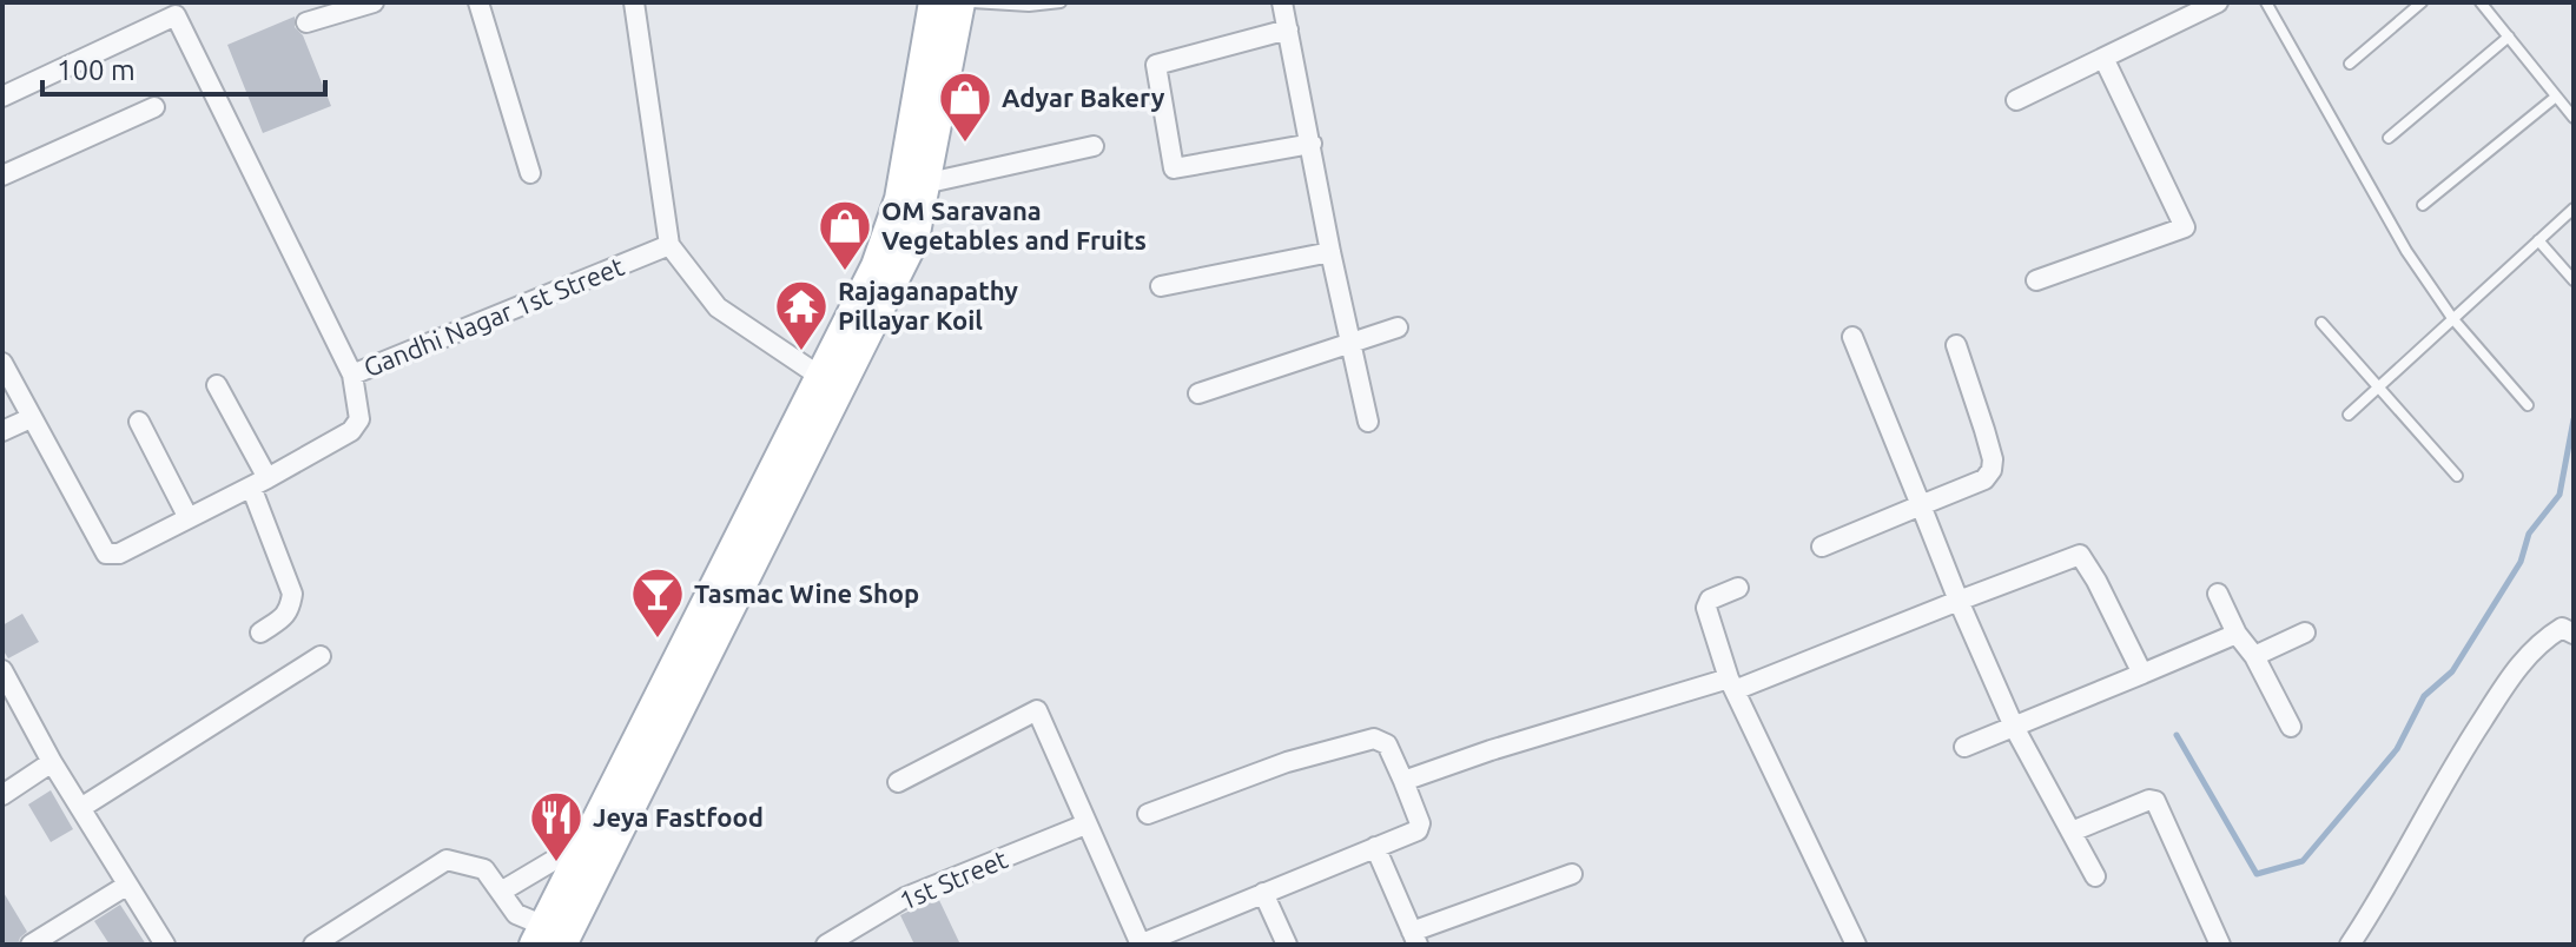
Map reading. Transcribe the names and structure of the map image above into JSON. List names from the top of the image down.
{
  "streets": {
    "street": ["Gandhi Nagar 1st Street", "1st Street"]
  },
  "places": {
    "shop": ["Adyar Bakery", "OM Saravana Vegetables and Fruits"],
    "temple": ["Rajaganapathy Pillayar Koil"],
    "bar": ["Tasmac Wine Shop"],
    "restaurant": ["Jeya Fastfood"]
  },
  "scale_bar": "100 m"
}
